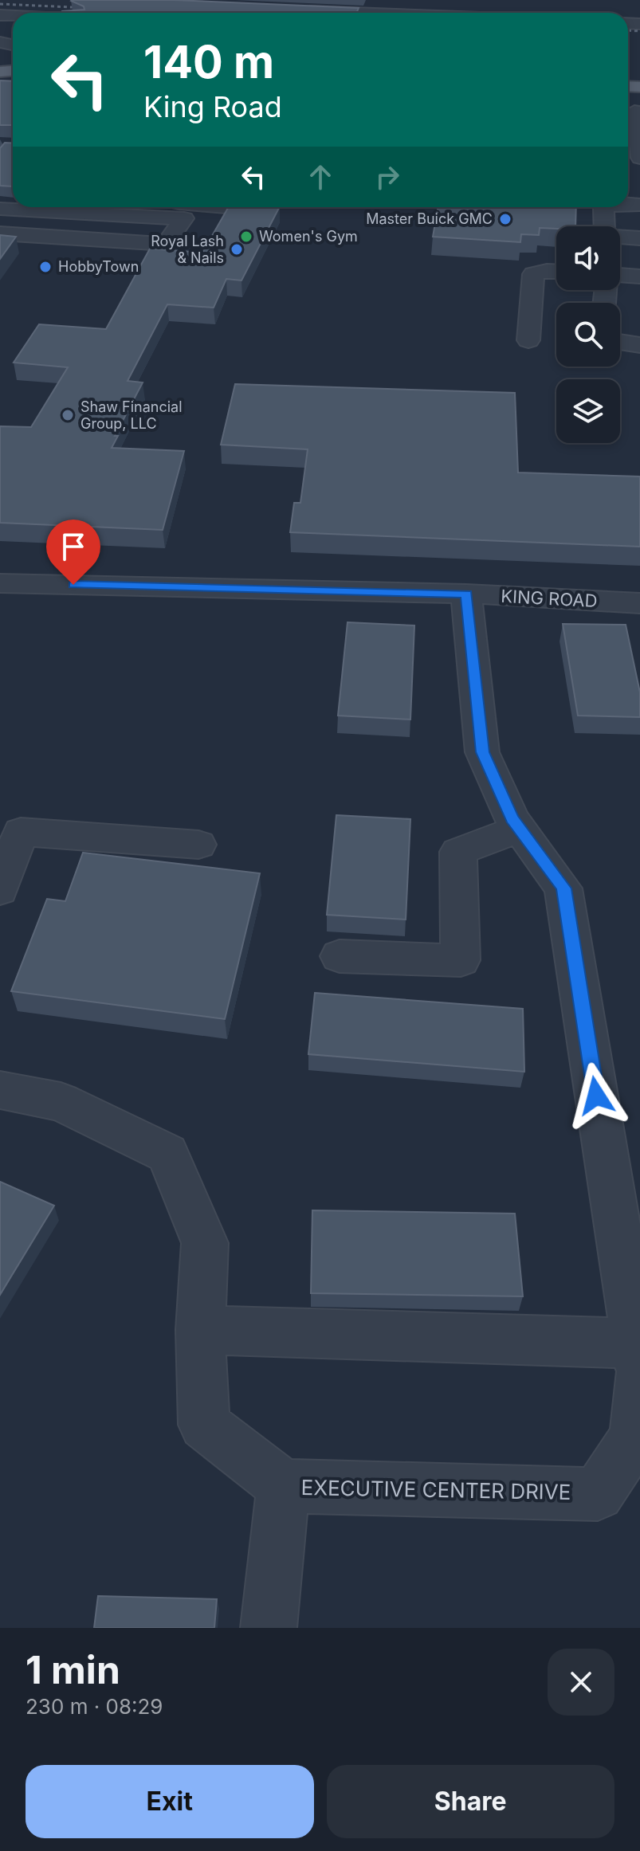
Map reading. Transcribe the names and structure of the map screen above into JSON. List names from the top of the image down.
{
  "streets": {
    "street": ["KING ROAD", "EXECUTIVE CENTER DRIVE"]
  },
  "crossings": [
    ["KING ROAD", "EXECUTIVE CENTER DRIVE"]
  ],
  "places": [
    "Master Buick GMC",
    "Women's Gym",
    "Royal Lash & Nails",
    "HobbyTown",
    "Shaw Financial Group, LLC"
  ],
  "page": {
    "turn": ["140 m", "King Road"],
    "heading": ["1 min", "230 m · 08:29"],
    "buttons": ["Exit", "Share"]
  }
}
